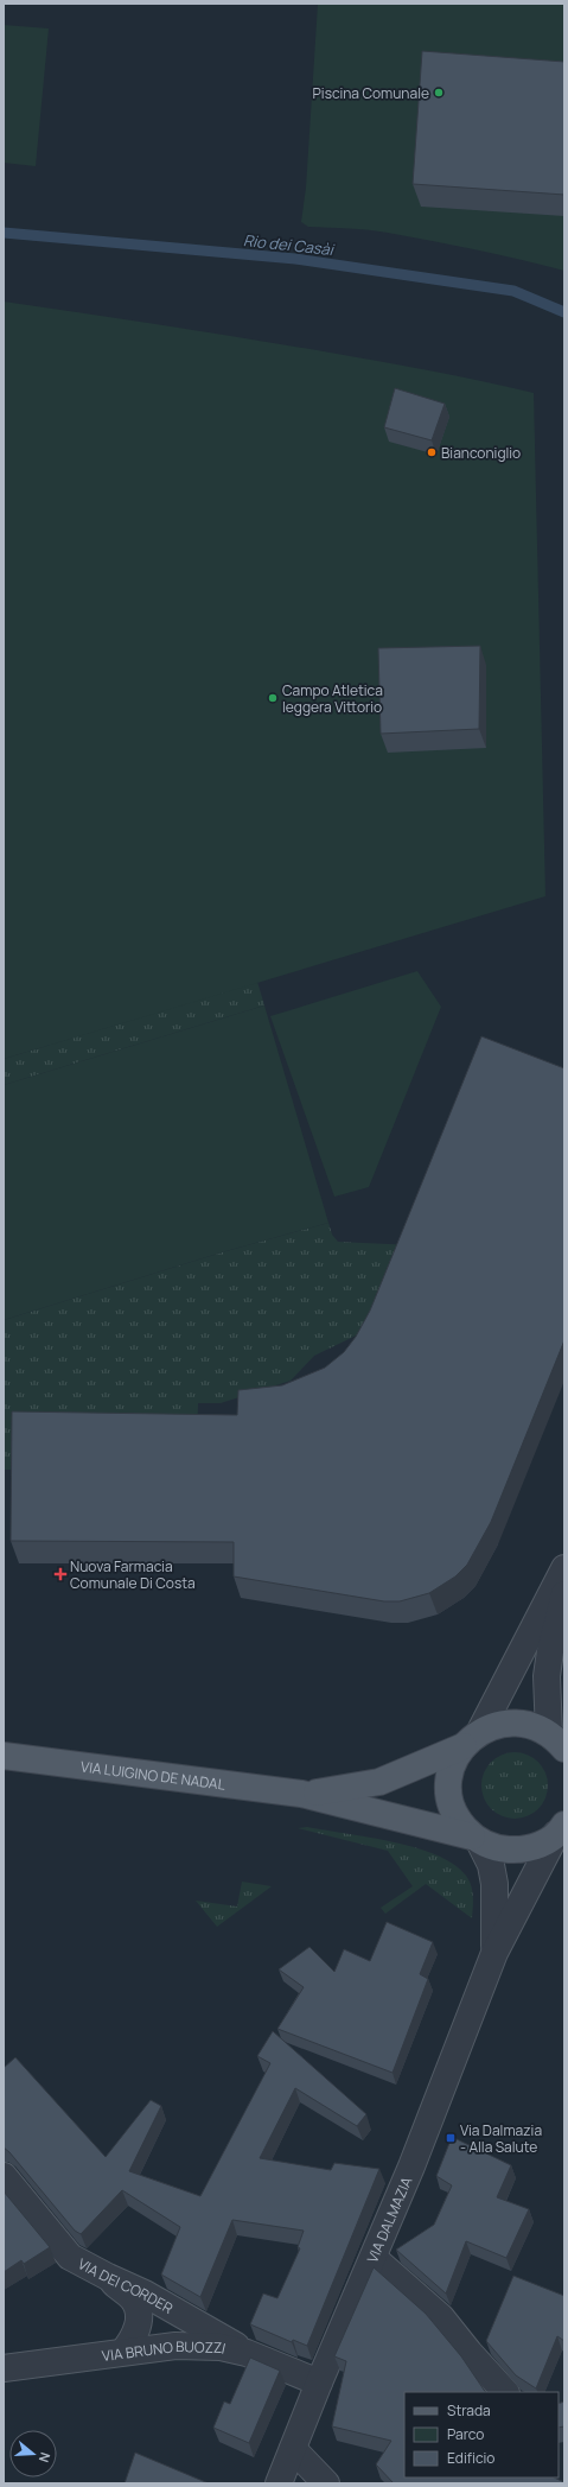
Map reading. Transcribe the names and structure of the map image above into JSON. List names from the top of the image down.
{
  "streets": {
    "main road": ["VIA LUIGINO DE NADAL"],
    "street": ["VIA DALMAZIA", "VIA DEI CORDER", "VIA BRUNO BUOZZI"]
  },
  "crossings": [
    ["VIA LUIGINO DE NADAL", "VIA DALMAZIA"],
    ["VIA DALMAZIA", "VIA BRUNO BUOZZI"],
    ["VIA DEI CORDER", "VIA BRUNO BUOZZI"]
  ],
  "water": ["Rio dei Casài"],
  "places": {
    "other": ["Piscina Comunale", "Bianconiglio", "Campo Atletica leggera Vittorio"],
    "health": ["Nuova Farmacia Comunale Di Costa"],
    "transit": ["Via Dalmazia - Alla Salute"]
  },
  "legend": ["Strada", "Parco", "Edificio"],
  "north": "right"
}
